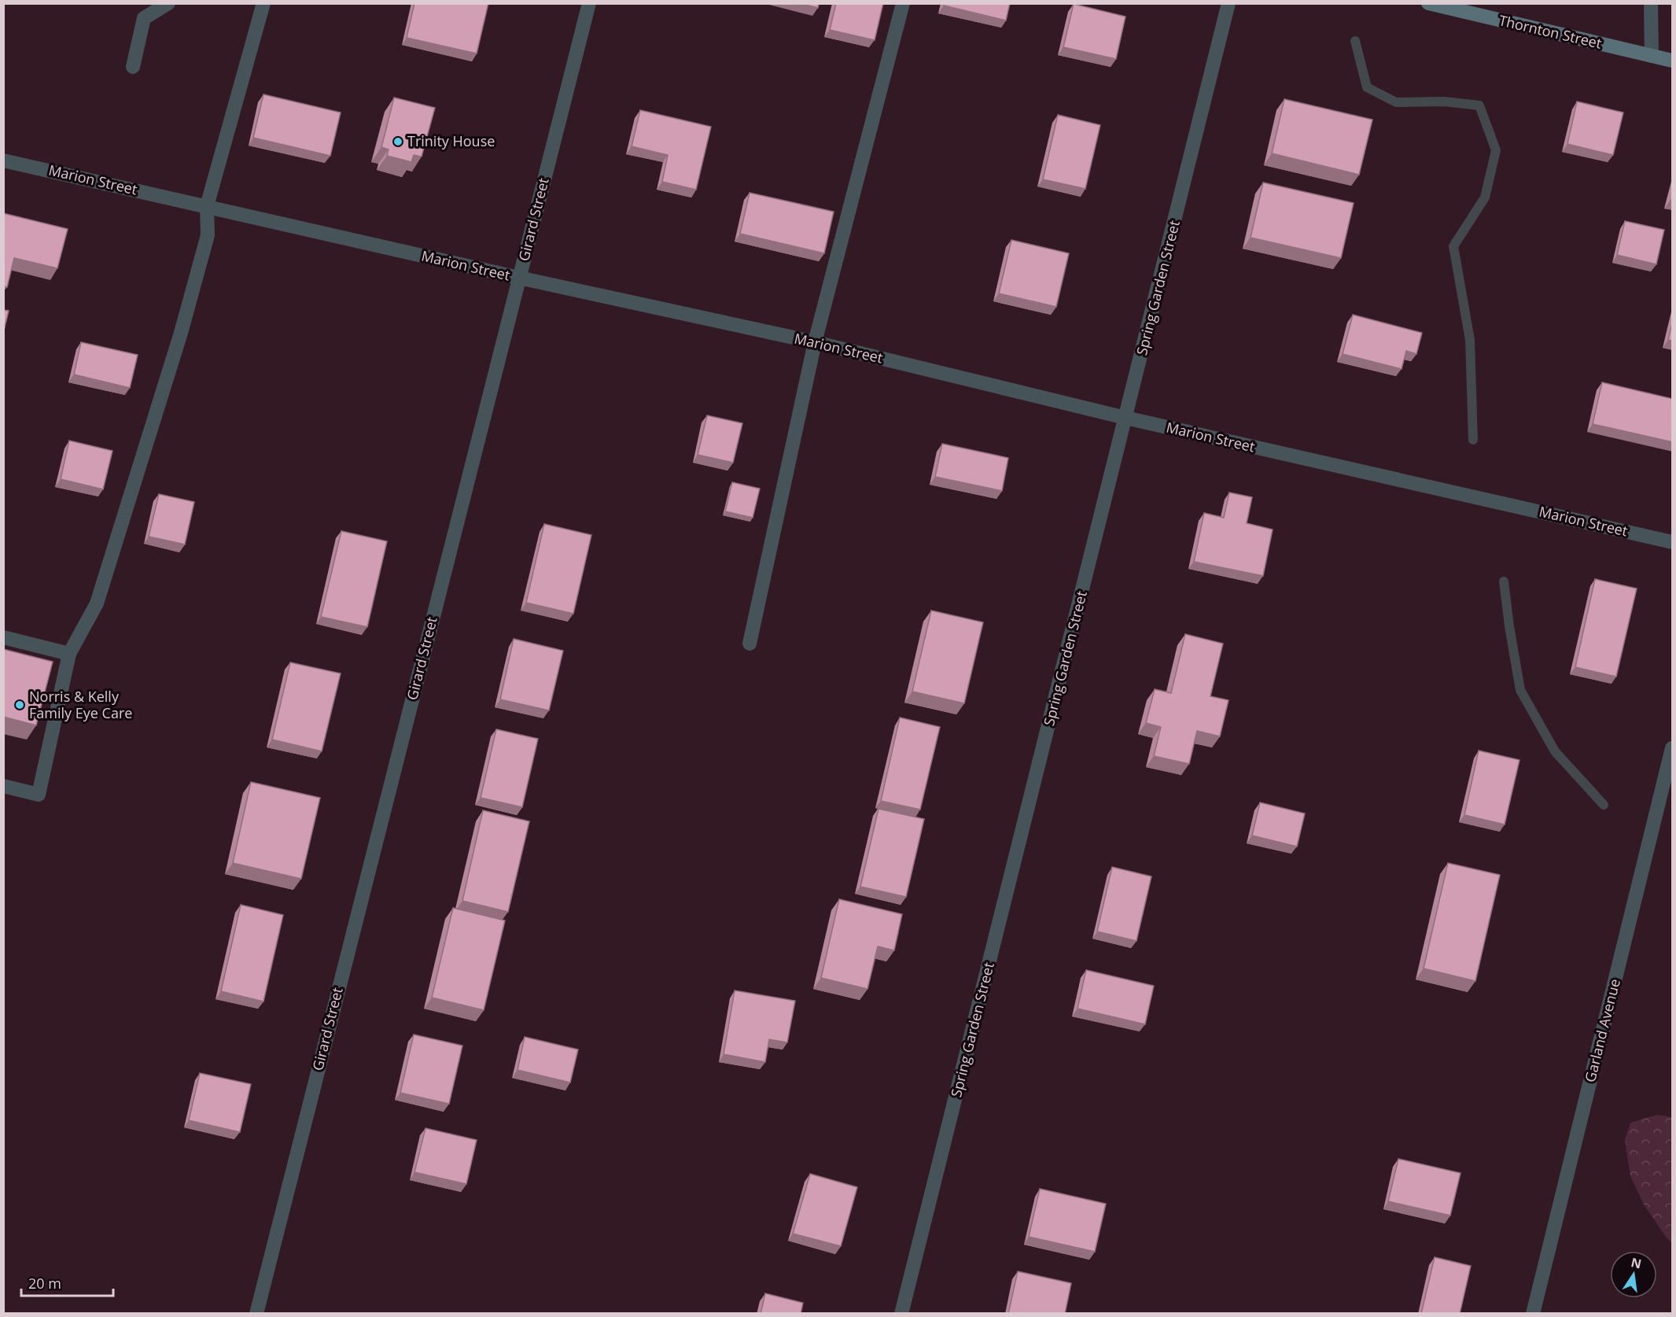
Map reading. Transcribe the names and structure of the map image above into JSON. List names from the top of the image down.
{
  "streets": {
    "street": [
      "Thornton Street",
      "Marion Street",
      "Girard Street",
      "Spring Garden Street",
      "Garland Avenue"
    ]
  },
  "crossings": [
    ["Marion Street", "Girard Street"],
    ["Marion Street", "Spring Garden Street"]
  ],
  "places": ["Trinity House", "Norris & Kelly Family Eye Care"],
  "scale_bar": "20 m",
  "north": "top"
}
